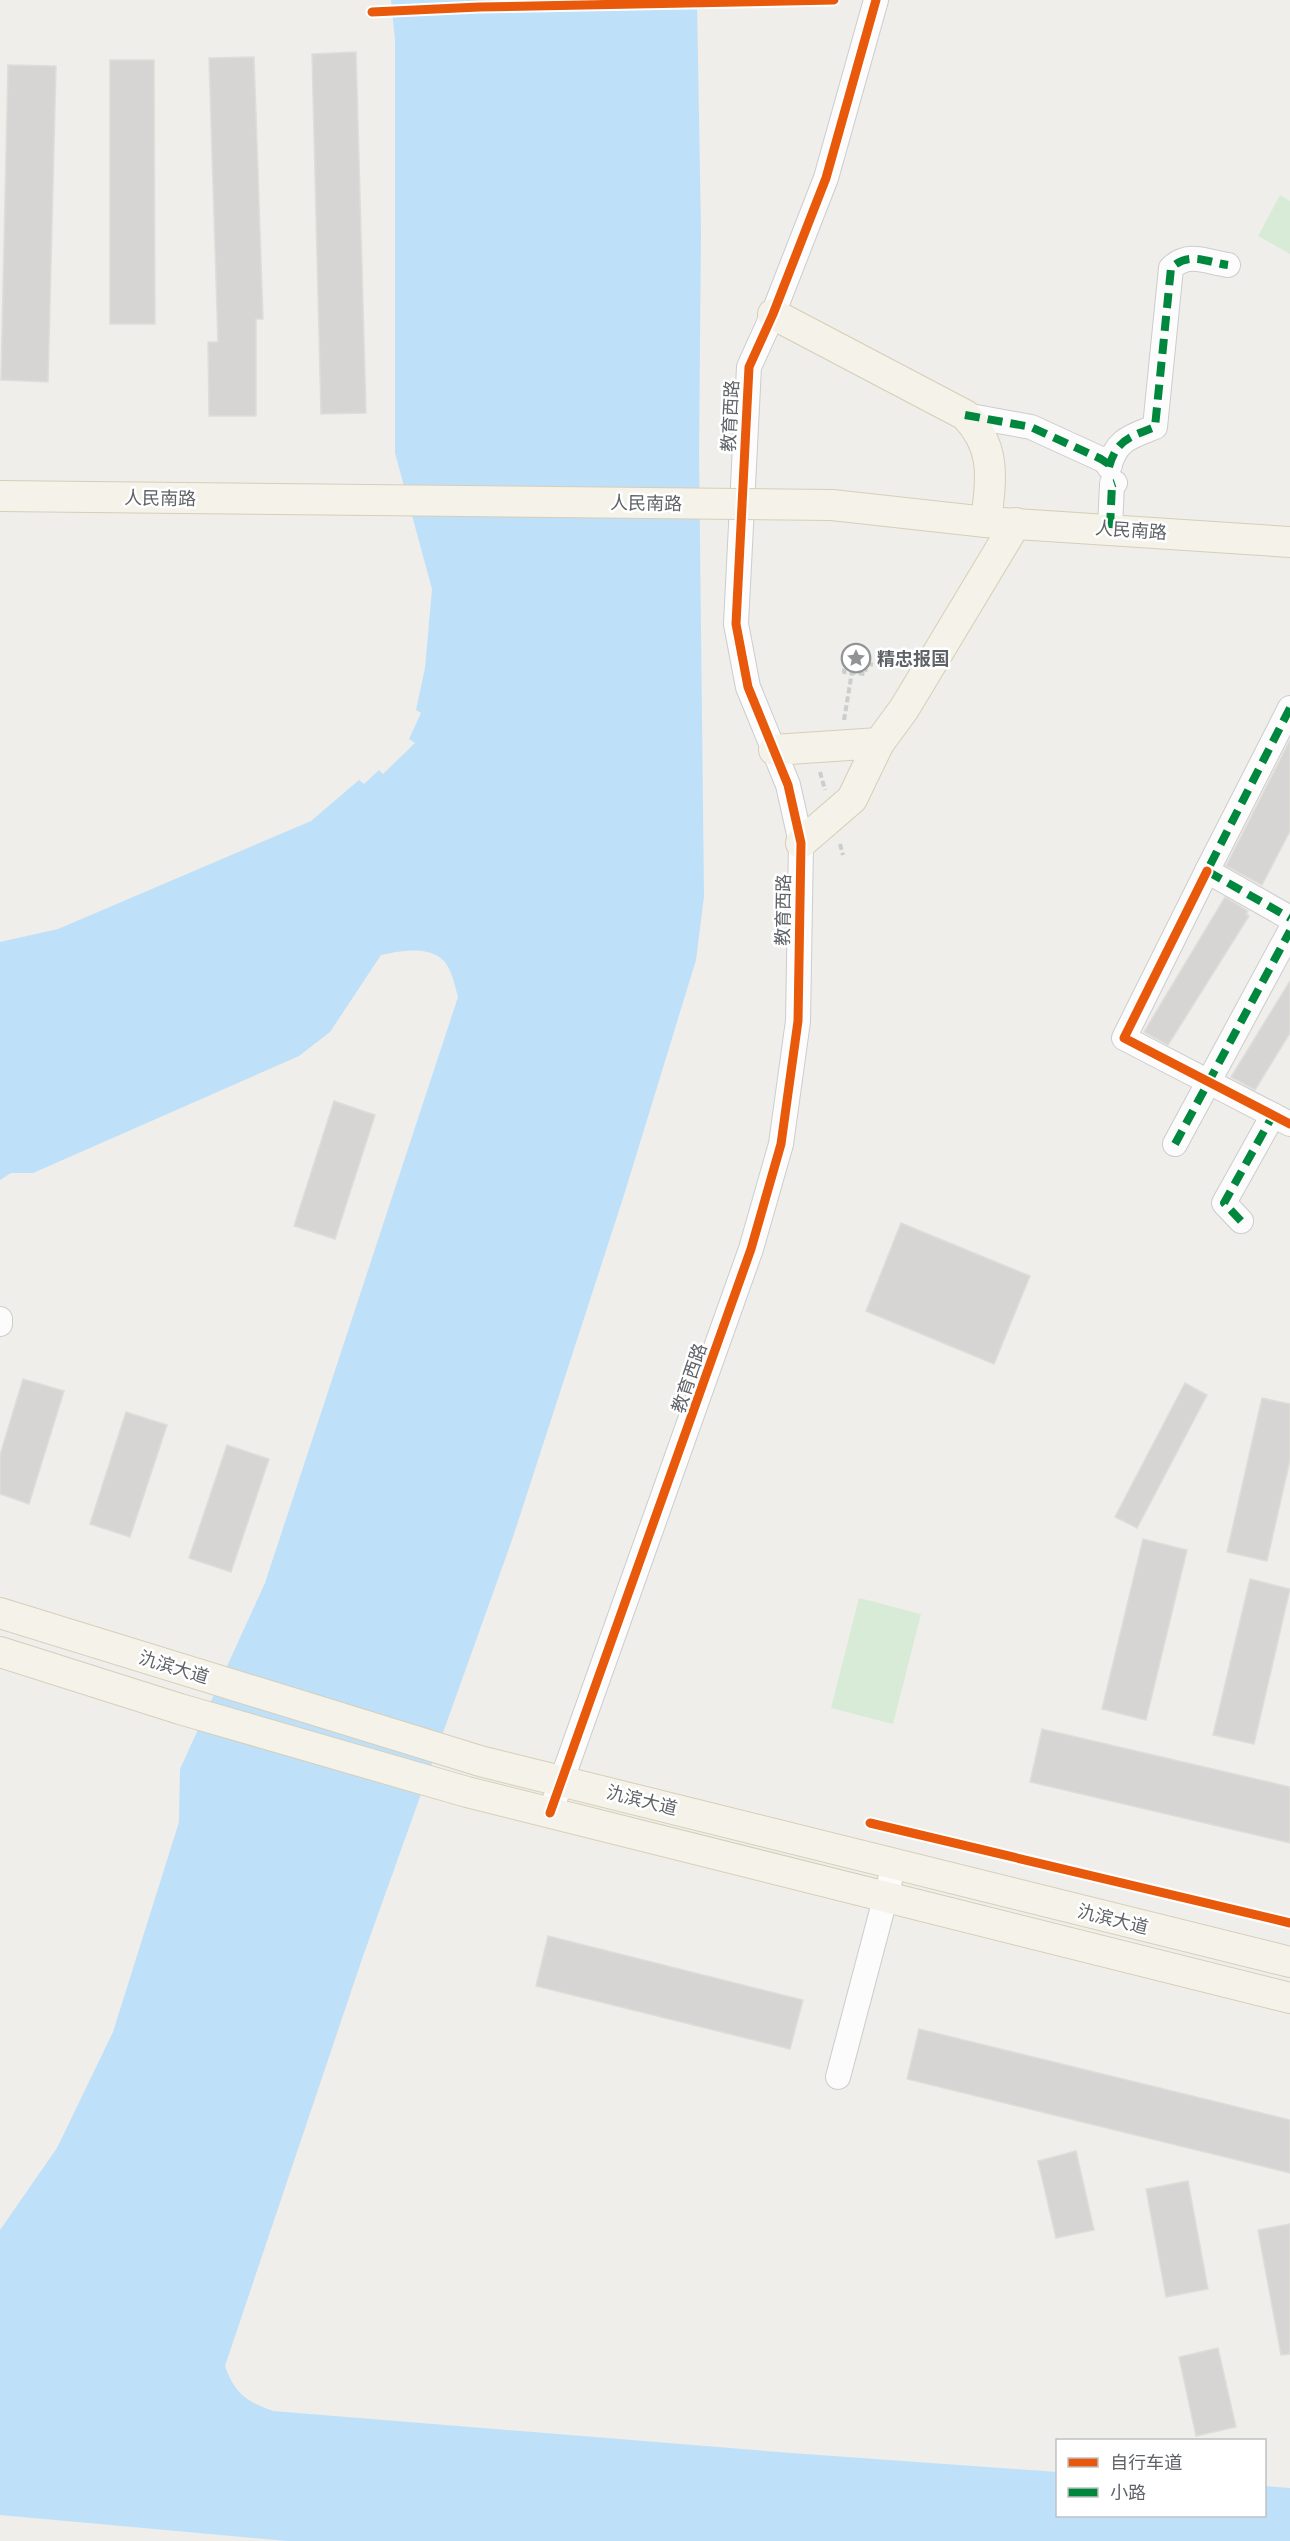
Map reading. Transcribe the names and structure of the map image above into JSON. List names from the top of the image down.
{
  "streets": {
    "main road": ["人民南路", "氿滨大道"],
    "street": ["教育西路"]
  },
  "crossings": [
    ["教育西路", "氿滨大道"]
  ],
  "places": {
    "place": ["精忠报国"]
  },
  "legend": ["自行车道", "小路"]
}
